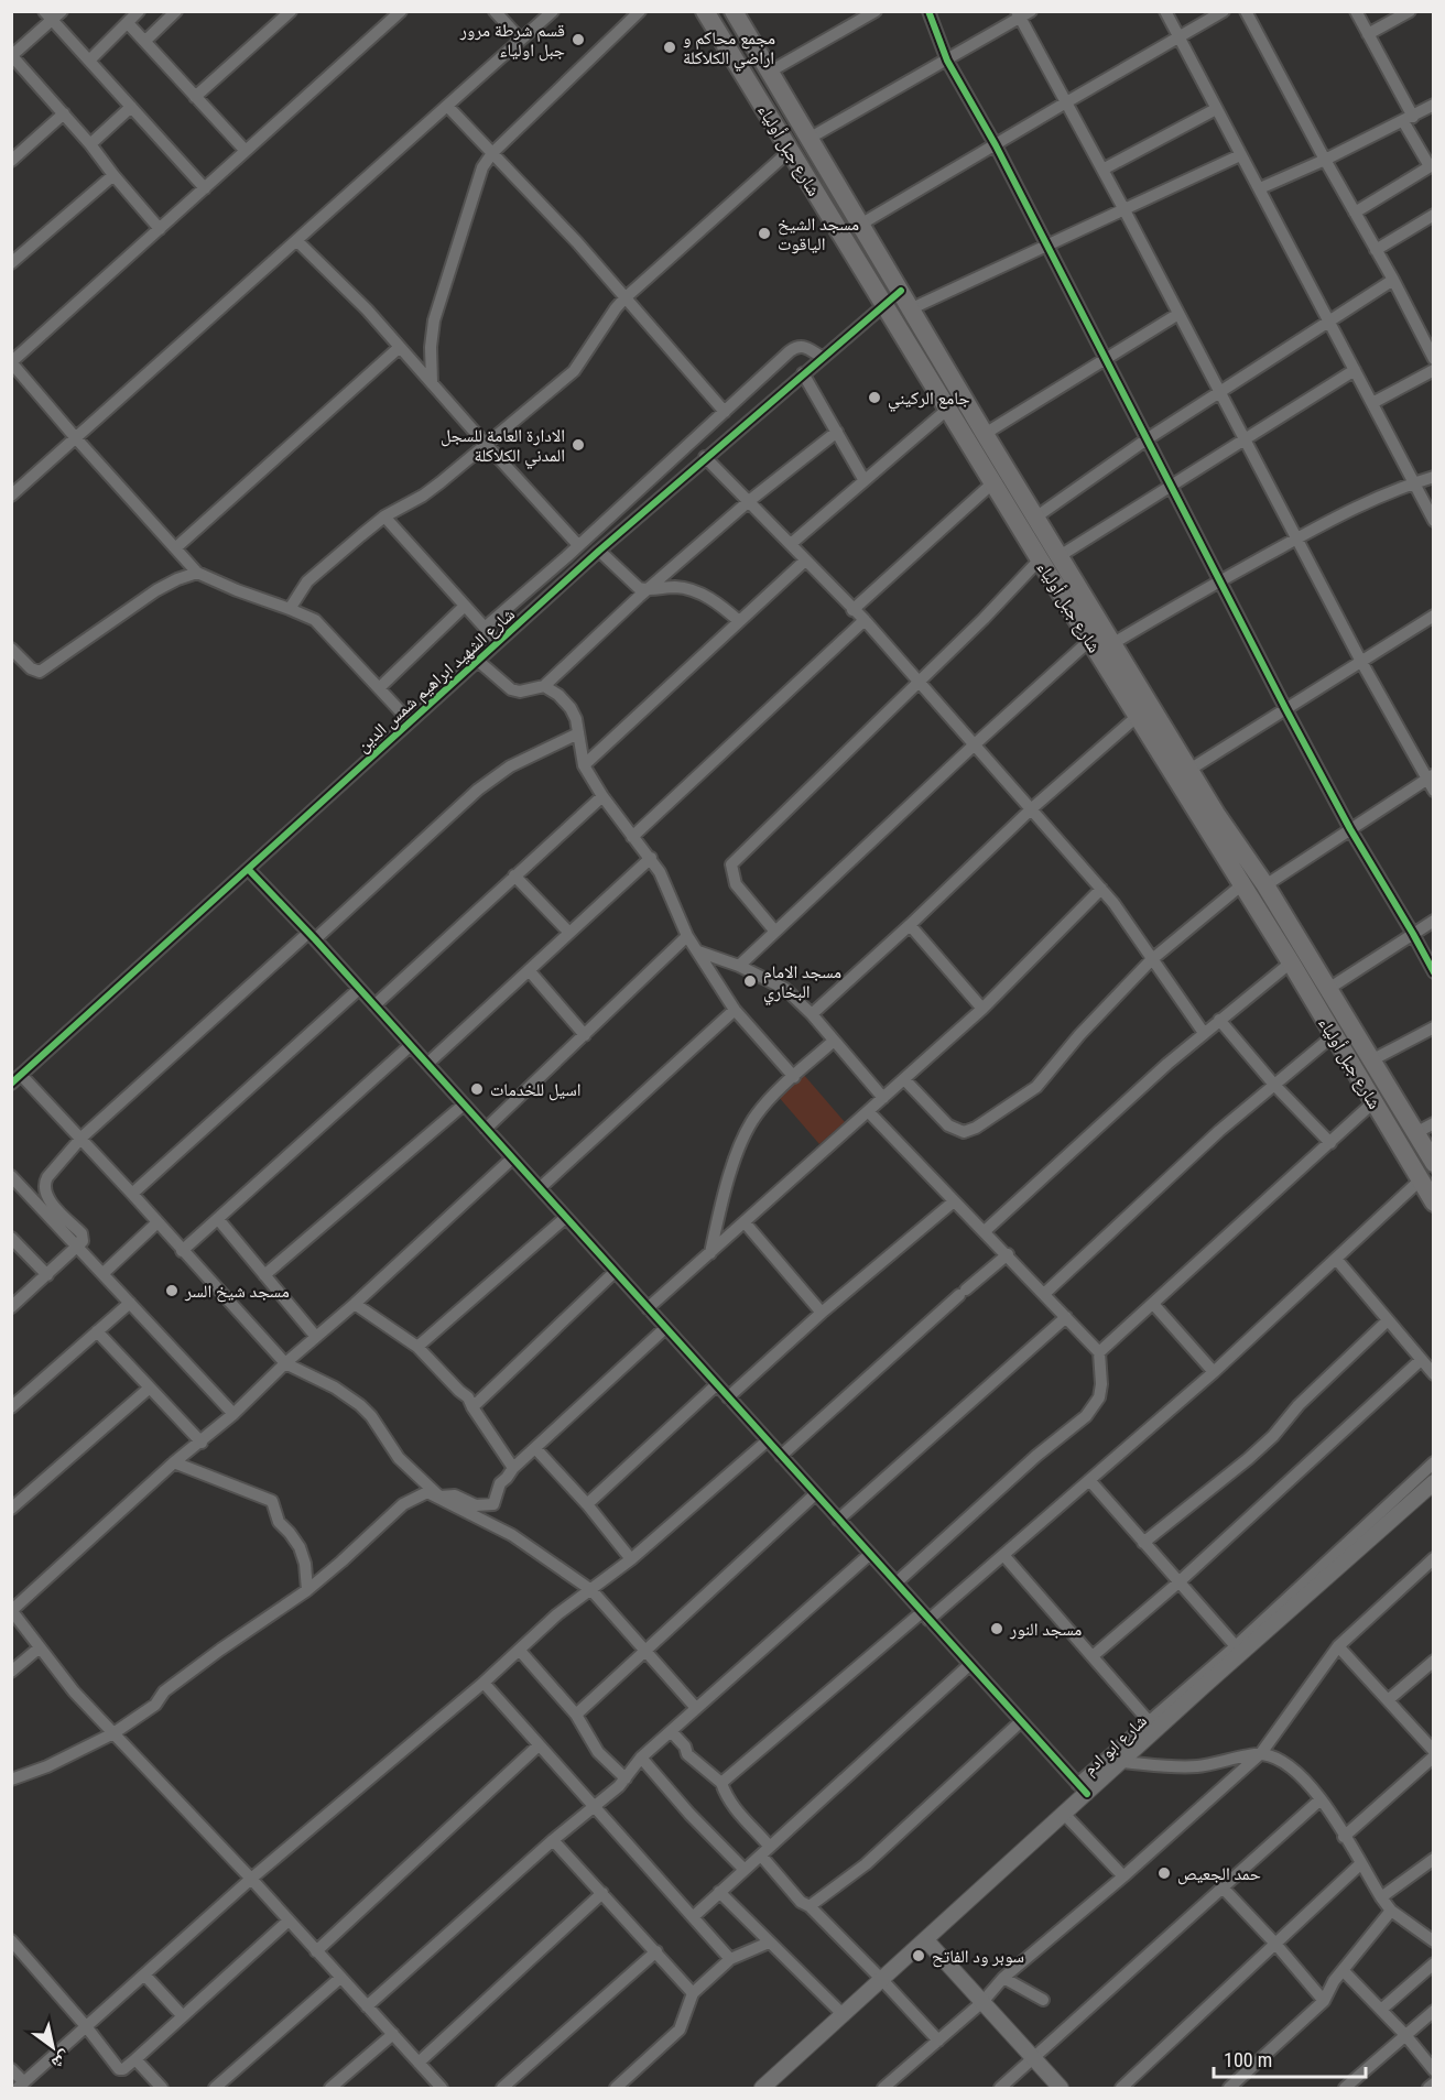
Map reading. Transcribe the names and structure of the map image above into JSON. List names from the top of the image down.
{
  "streets": {
    "main road": ["شارع جبل أولياء"],
    "street": ["شارع الشهيد ابراهيم شمس الدين", "شارع ابو ادم"]
  },
  "crossings": [
    ["شارع جبل أولياء", "شارع الشهيد ابراهيم شمس الدين"]
  ],
  "places": [
    "قسم شرطة مرور جبل اولياء",
    "مجمع محاكم و اراضي الكلاكلة",
    "مسجد الشيخ الياقوت",
    "جامع الركيني",
    "الادارة العامة للسجل المدني الكلاكلة",
    "مسجد الامام البخاري",
    "اسيل للخدمات",
    "مسجد شيخ السر",
    "مسجد النور",
    "حمد الجعيص",
    "سوبر ود الفاتح"
  ],
  "scale_bar": "100 m",
  "north": "bottom right"
}
